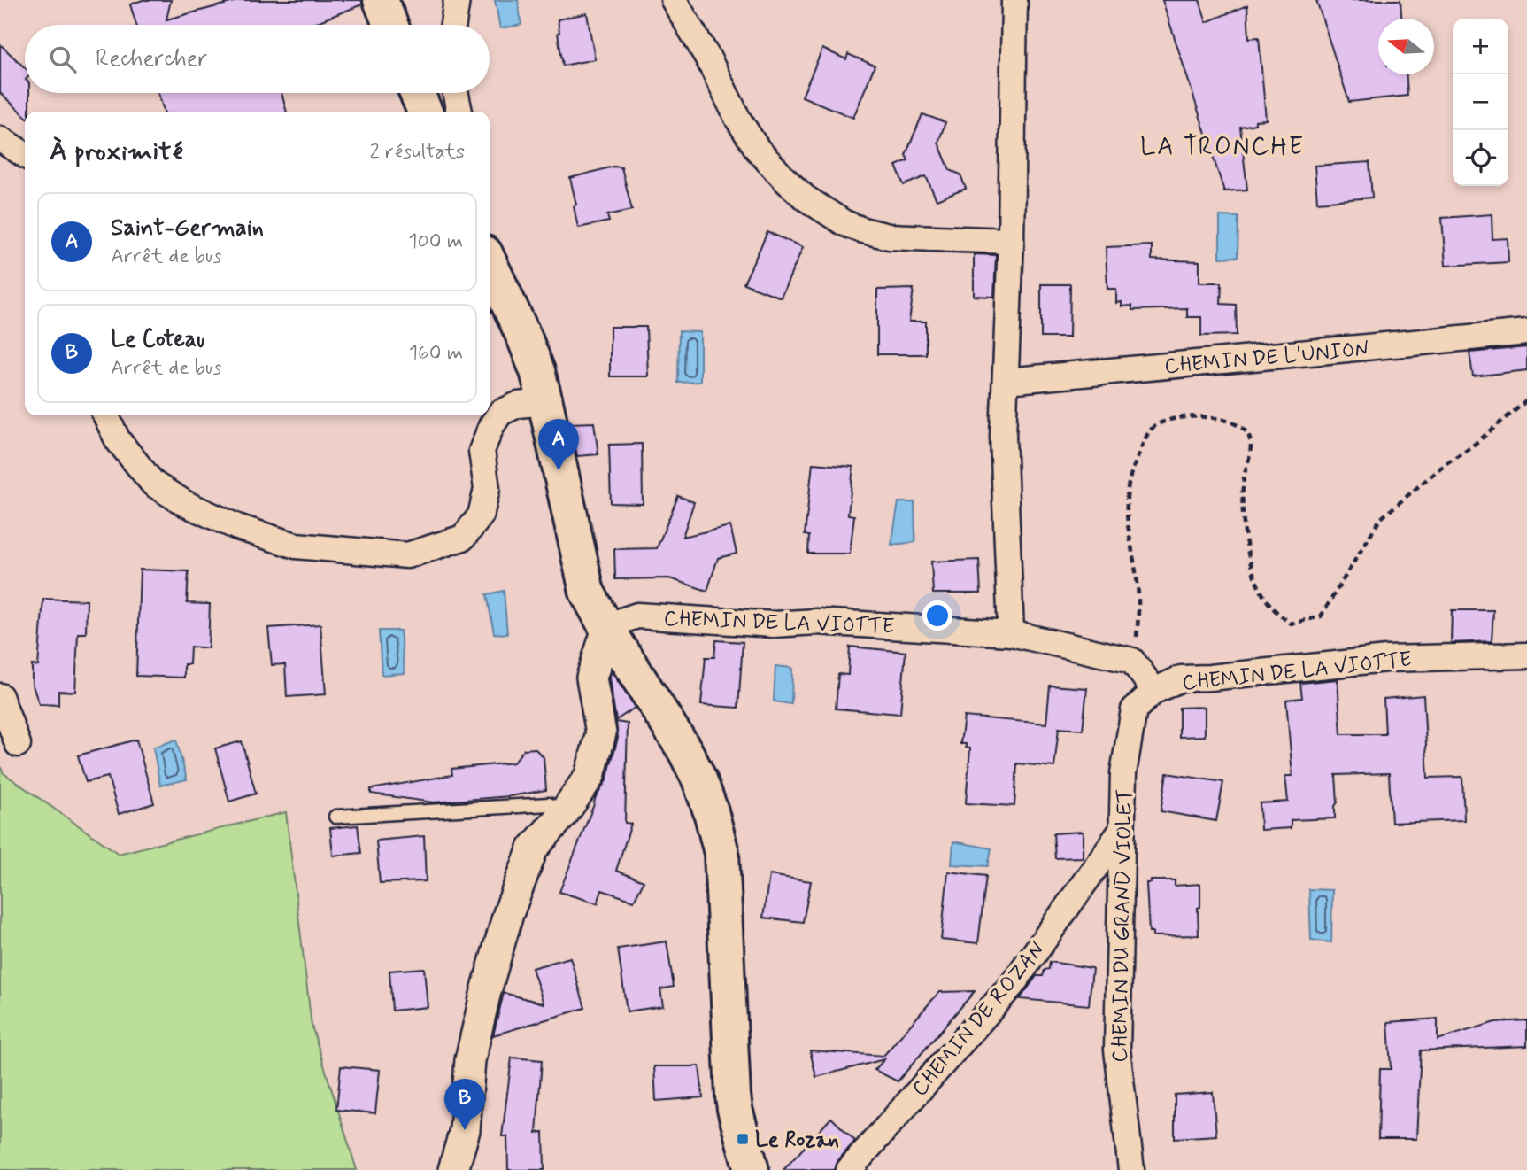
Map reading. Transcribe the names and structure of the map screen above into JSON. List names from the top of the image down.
{
  "streets": {
    "street": [
      "CHEMIN DE L'UNION",
      "CHEMIN DE LA VIOTTE",
      "CHEMIN DU GRAND VIOLET",
      "CHEMIN DE ROZAN"
    ]
  },
  "crossings": [
    ["CHEMIN DE LA VIOTTE", "CHEMIN DU GRAND VIOLET"],
    ["CHEMIN DU GRAND VIOLET", "CHEMIN DE ROZAN"]
  ],
  "districts": ["LA TRONCHE"],
  "places": {
    "transit": ["Le Rozan"]
  },
  "north": "left",
  "page": {
    "map_buttons": ["+", "−"],
    "search": "Rechercher",
    "heading": ["À proximité", "2 résultats"],
    "list": [
      {
        "mark": "A",
        "name": "Saint-Germain",
        "note": "Arrêt de bus",
        "value": "100 m"
      },
      {
        "mark": "B",
        "name": "Le Coteau",
        "note": "Arrêt de bus",
        "value": "160 m"
      }
    ],
    "pins": ["A", "B"]
  }
}
